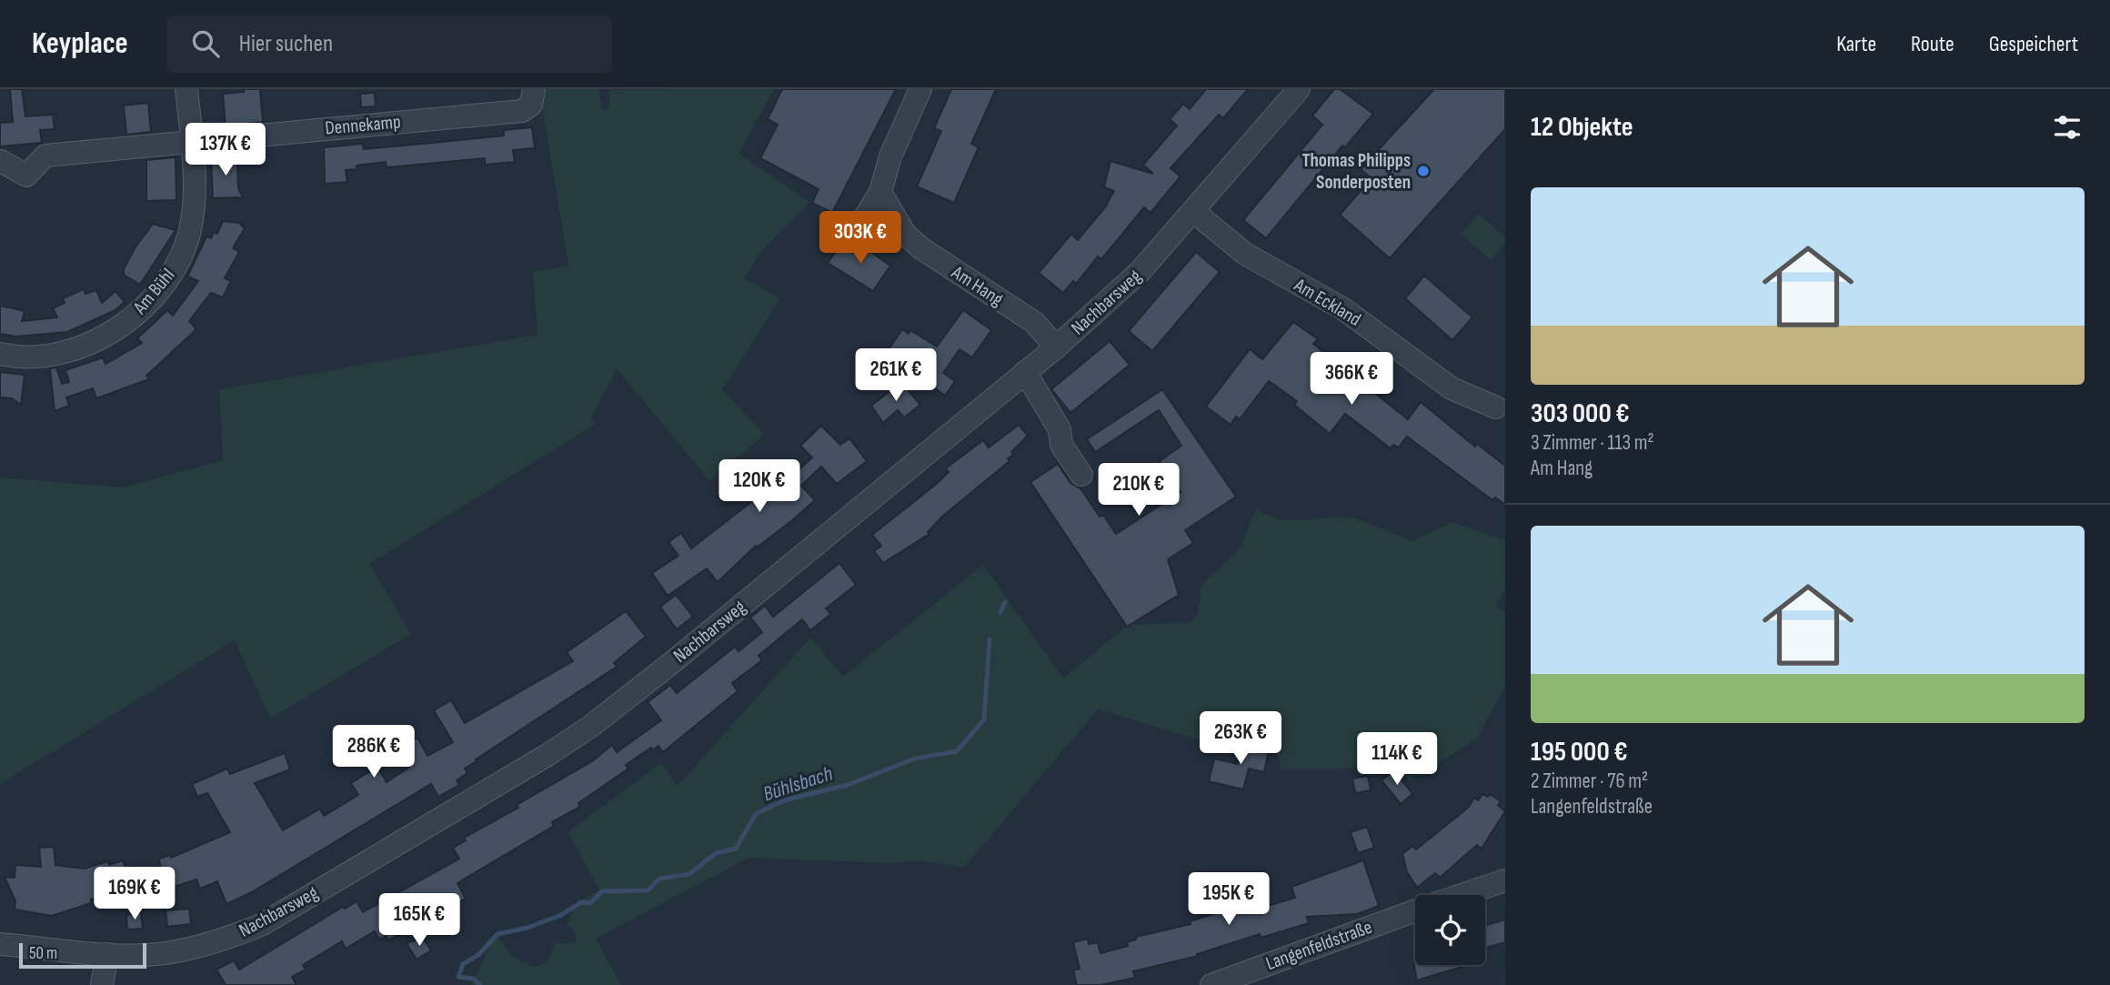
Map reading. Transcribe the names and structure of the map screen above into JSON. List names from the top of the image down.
{
  "streets": {
    "street": [
      "Dennekamp",
      "Am Hang",
      "Am Bühl",
      "Nachbarsweg",
      "Am Eckland",
      "Langenfeldstraße"
    ]
  },
  "crossings": [
    ["Dennekamp", "Am Bühl"],
    ["Am Hang", "Nachbarsweg"],
    ["Nachbarsweg", "Am Eckland"]
  ],
  "water": ["Bühlsbach"],
  "places": ["Thomas Philipps Sonderposten"],
  "scale_bar": "50 m",
  "page": {
    "header": "Keyplace",
    "search": "Hier suchen",
    "nav": ["Karte", "Route", "Gespeichert"],
    "heading": "12 Objekte",
    "price": [
      "137K €",
      "303K €",
      "261K €",
      "366K €",
      "120K €",
      "210K €",
      "263K €",
      "286K €",
      "114K €",
      "169K €",
      "195K €",
      "165K €"
    ],
    "list": [
      {
        "name": "303 000 €",
        "note": "3 Zimmer · 113 m² · Am Hang"
      },
      {
        "name": "195 000 €",
        "note": "2 Zimmer · 76 m² · Langenfeldstraße"
      }
    ],
    "scale": "50 m"
  }
}
